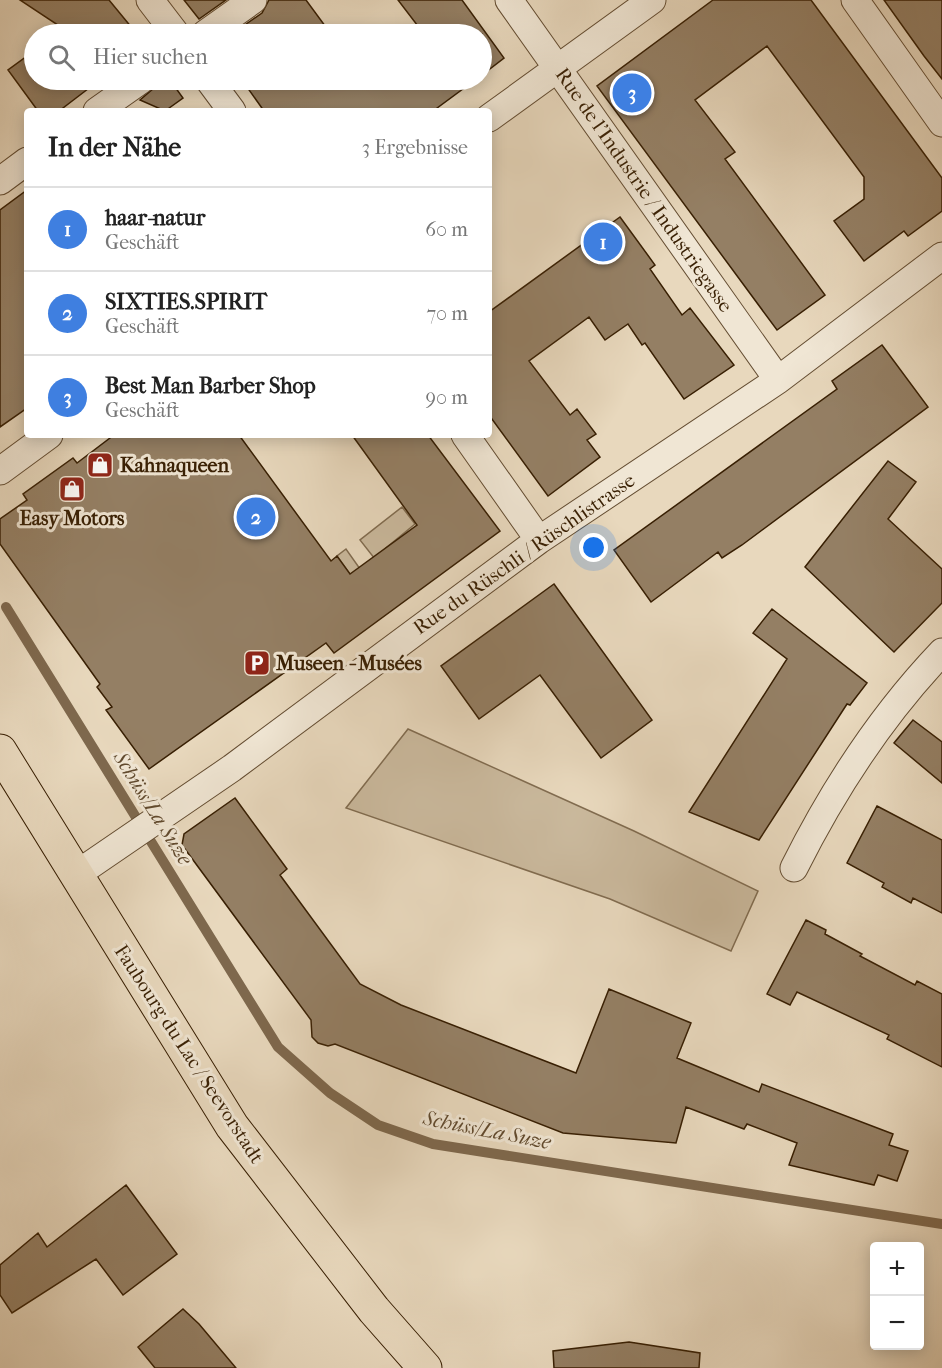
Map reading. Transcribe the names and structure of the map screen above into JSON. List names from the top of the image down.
{
  "streets": {
    "main road": ["Faubourg du Lac / Seevorstadt"],
    "street": ["Rue de l'Industrie / Industriegasse", "Rue du Rüschli / Rüschlistrasse"]
  },
  "crossings": [
    ["Rue de l'Industrie / Industriegasse", "Rue du Rüschli / Rüschlistrasse"],
    ["Rue du Rüschli / Rüschlistrasse", "Faubourg du Lac / Seevorstadt"]
  ],
  "water": ["Schüss/La Suze"],
  "places": {
    "shop": ["Kahnaqueen", "Easy Motors"],
    "parking": ["Museen - Musées"]
  },
  "page": {
    "search": "Hier suchen",
    "pins": ["3", "1", "2"],
    "heading": ["In der Nähe", "3 Ergebnisse"],
    "list": [
      {
        "mark": "1",
        "name": "haar-natur",
        "note": "Geschäft",
        "value": "60 m"
      },
      {
        "mark": "2",
        "name": "SIXTIES.SPIRIT",
        "note": "Geschäft",
        "value": "70 m"
      },
      {
        "mark": "3",
        "name": "Best Man Barber Shop",
        "note": "Geschäft",
        "value": "90 m"
      }
    ],
    "map_buttons": ["+", "−"]
  }
}
